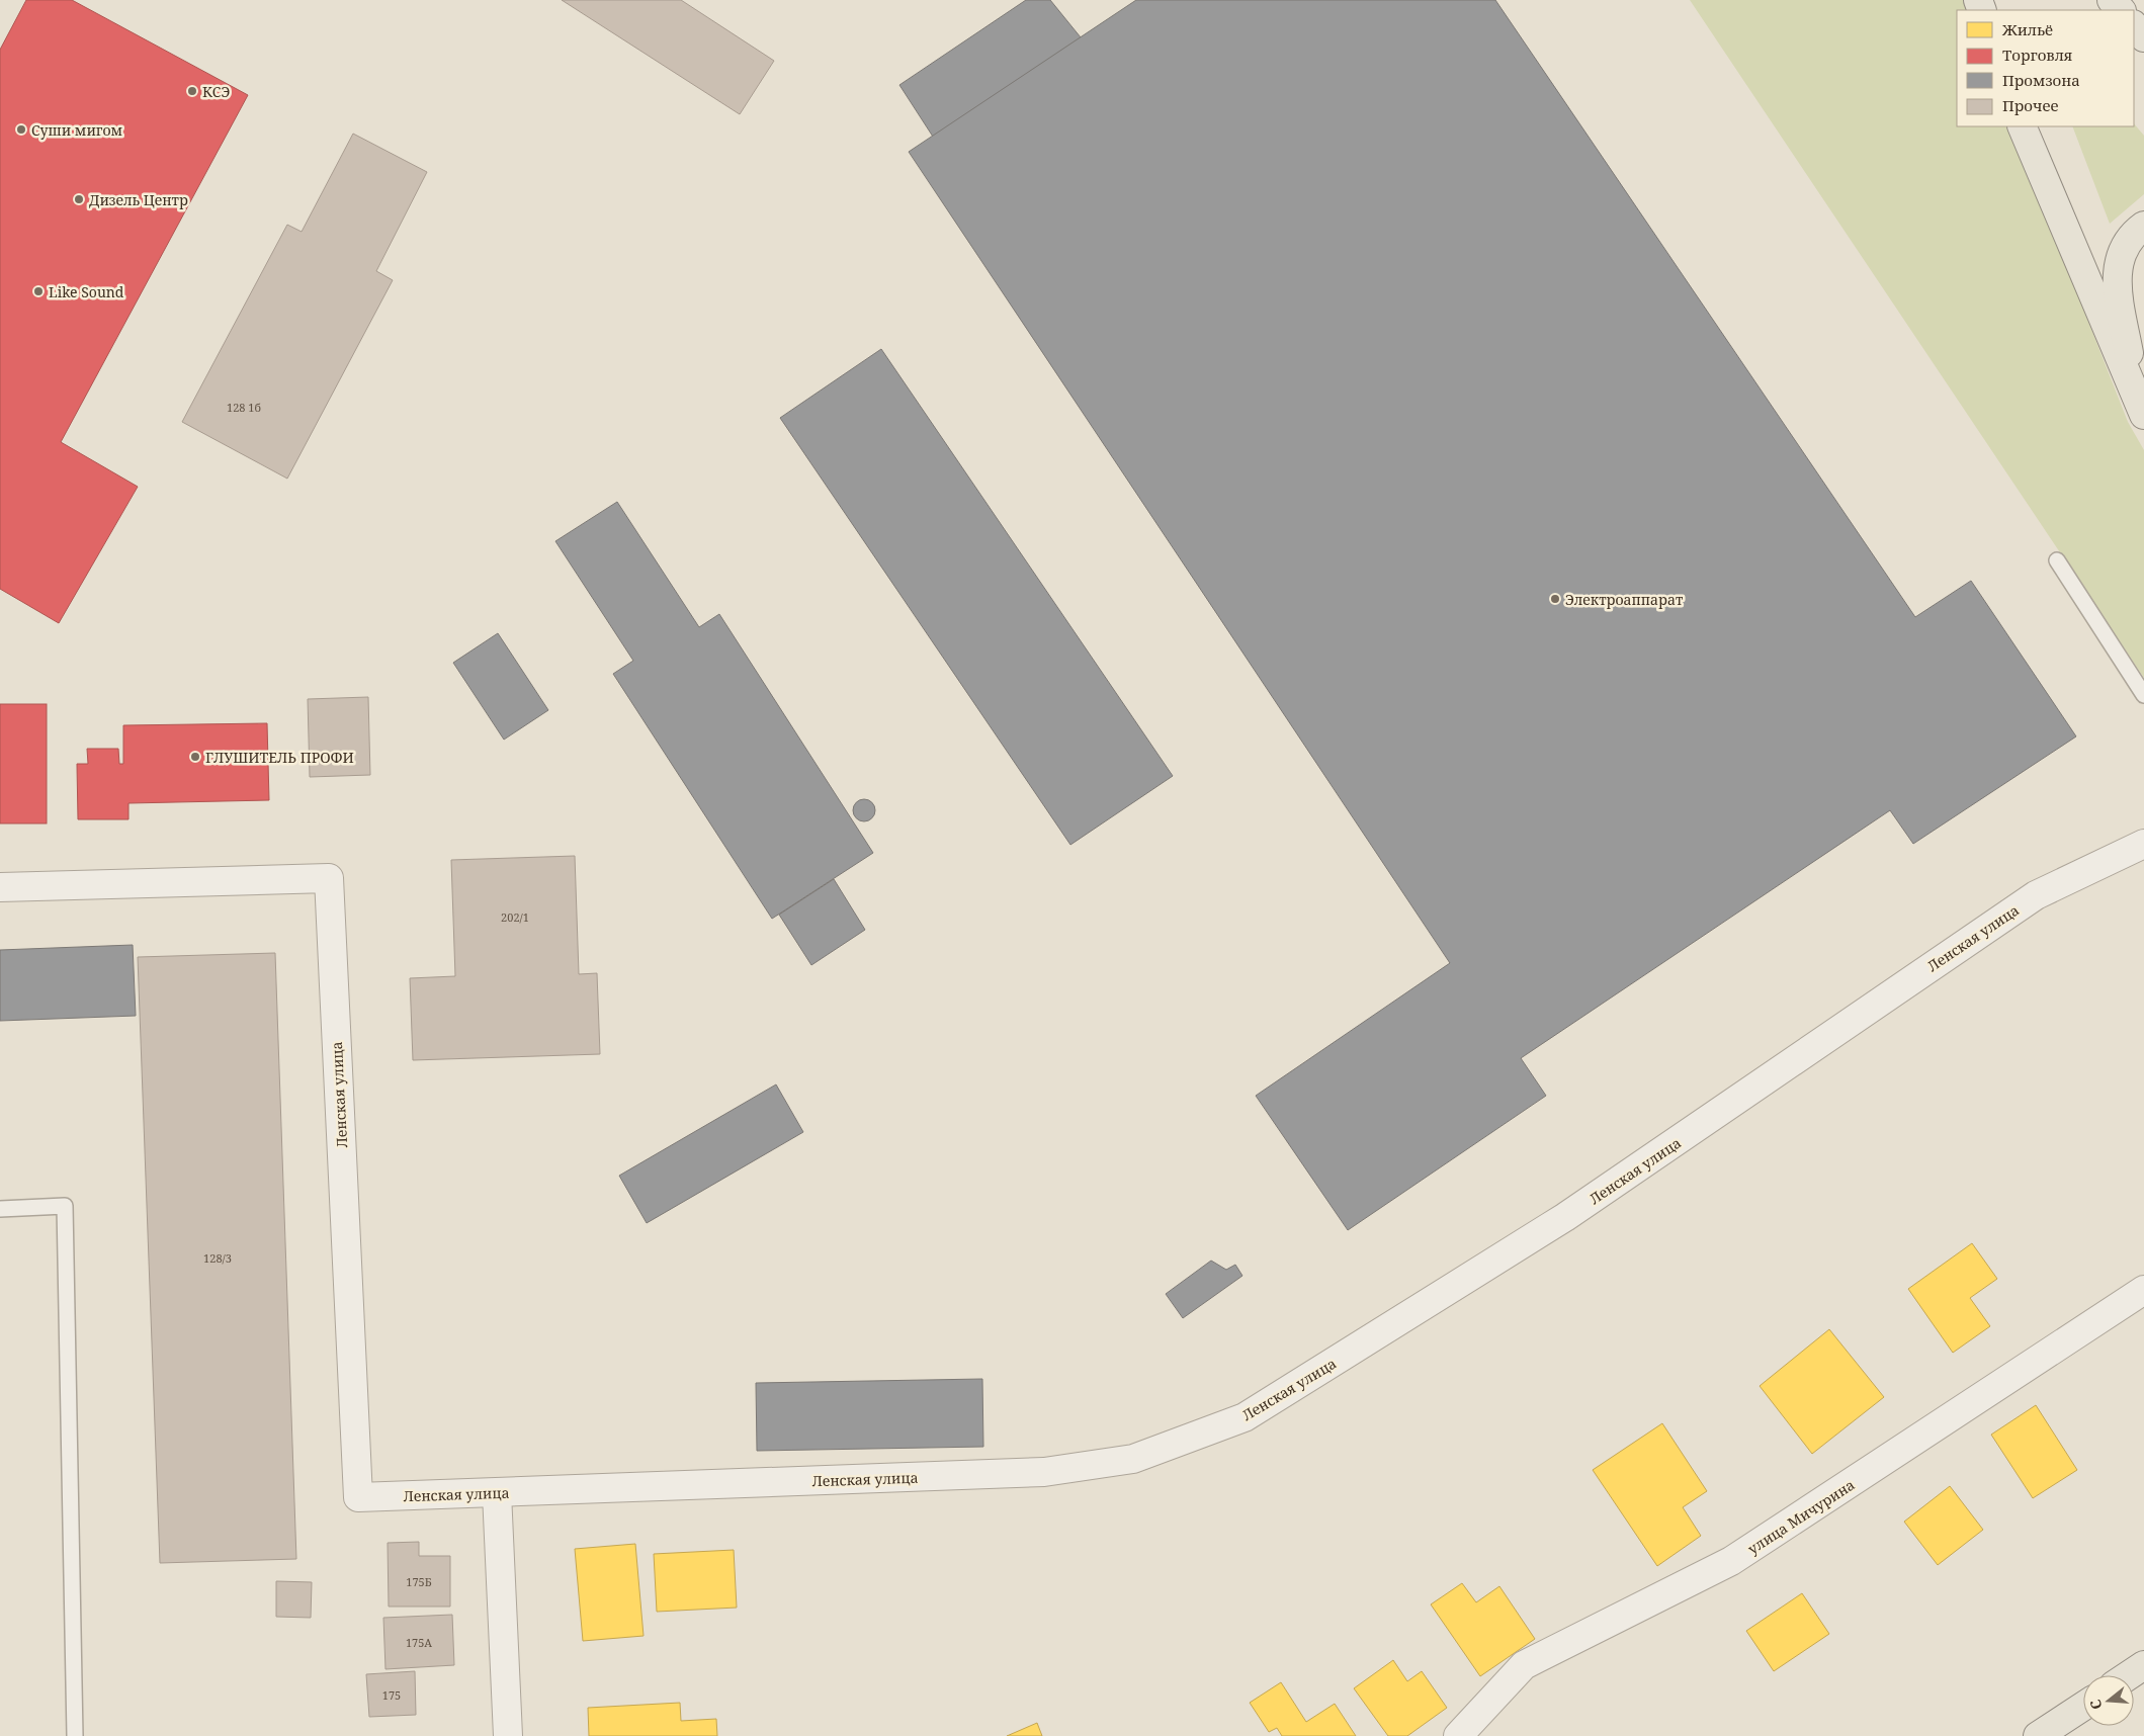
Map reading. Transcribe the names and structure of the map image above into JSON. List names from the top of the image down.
{
  "streets": {
    "street": ["Ленская улица", "улица Мичурина"]
  },
  "places": [
    "КСЭ",
    "Суши мигом",
    "Дизель Центр",
    "Like Sound",
    "Электроаппарат",
    "ГЛУШИТЕЛЬ ПРОФИ"
  ],
  "house_numbers": [
    "128 1б",
    "202/1",
    "128/3",
    "175Б",
    "175А",
    "175"
  ],
  "legend": [
    "Жильё",
    "Торговля",
    "Промзона",
    "Прочее"
  ],
  "north": "left"
}
